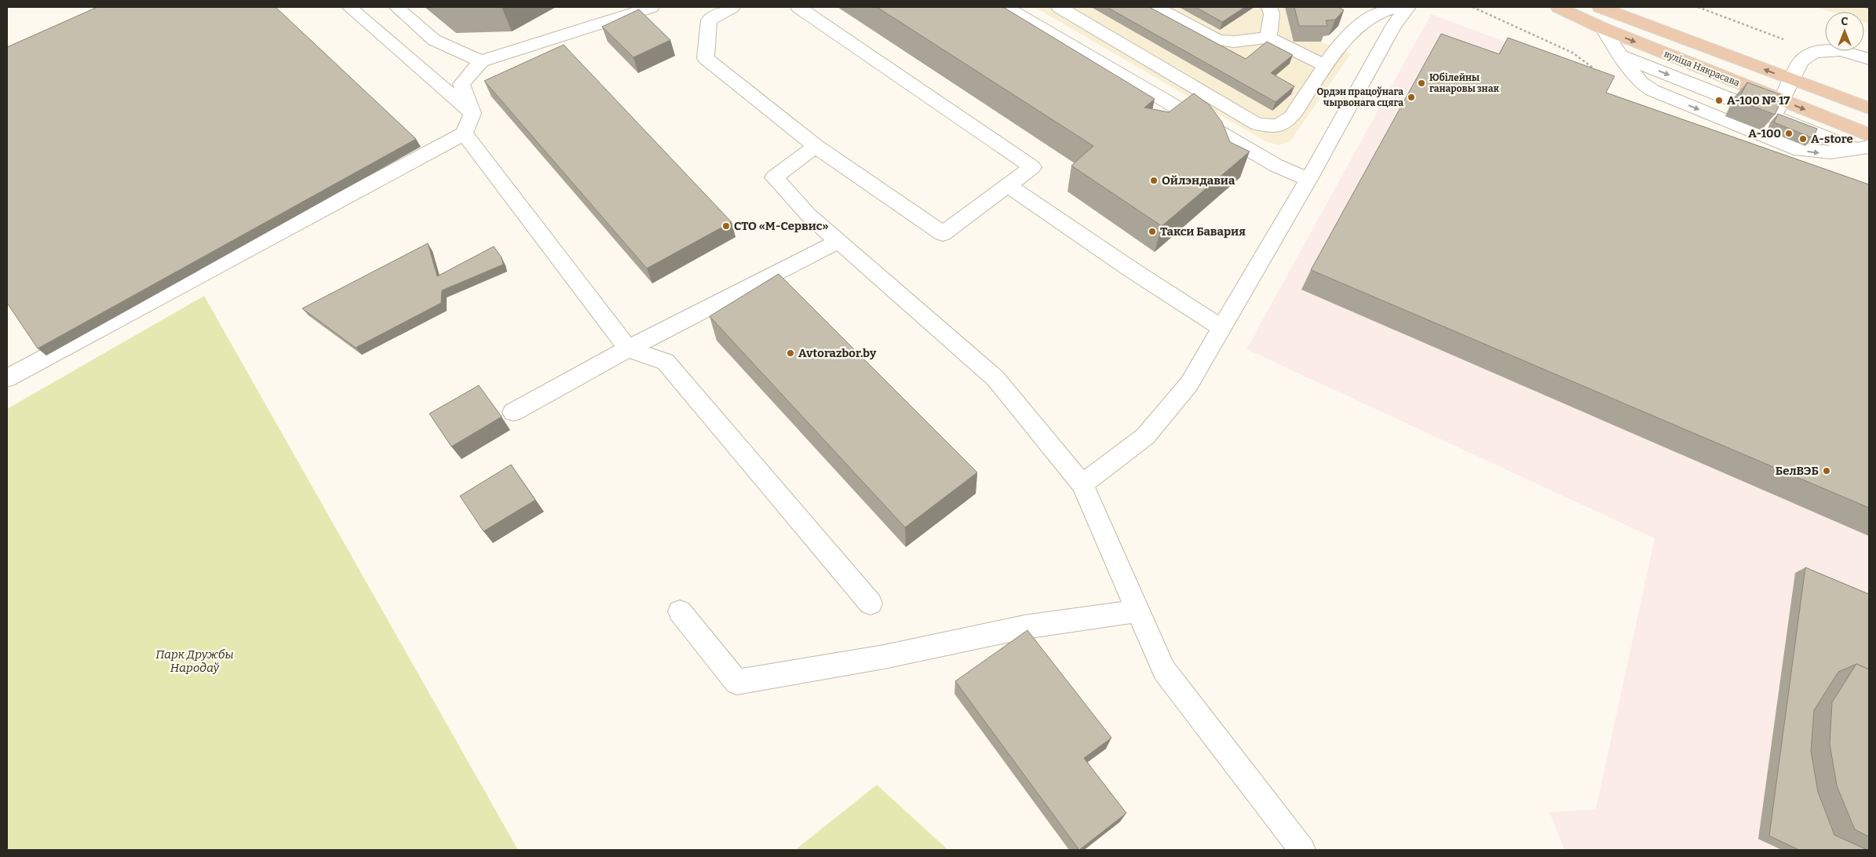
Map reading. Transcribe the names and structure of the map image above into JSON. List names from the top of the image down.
{
  "streets": {
    "main road": ["вуліца Някрасава"]
  },
  "parks": ["Парк Дружбы Народаў"],
  "places": [
    "Юбілейны ганаровы знак",
    "Ордэн працоўнага чырвонага сцяга",
    "А-100 № 17",
    "А-100",
    "А-store",
    "Ойлэндавиа",
    "СТО «М-Сервис»",
    "Такси Бавария",
    "Avtorazbor.by",
    "БелВЭБ"
  ],
  "north": "top"
}
